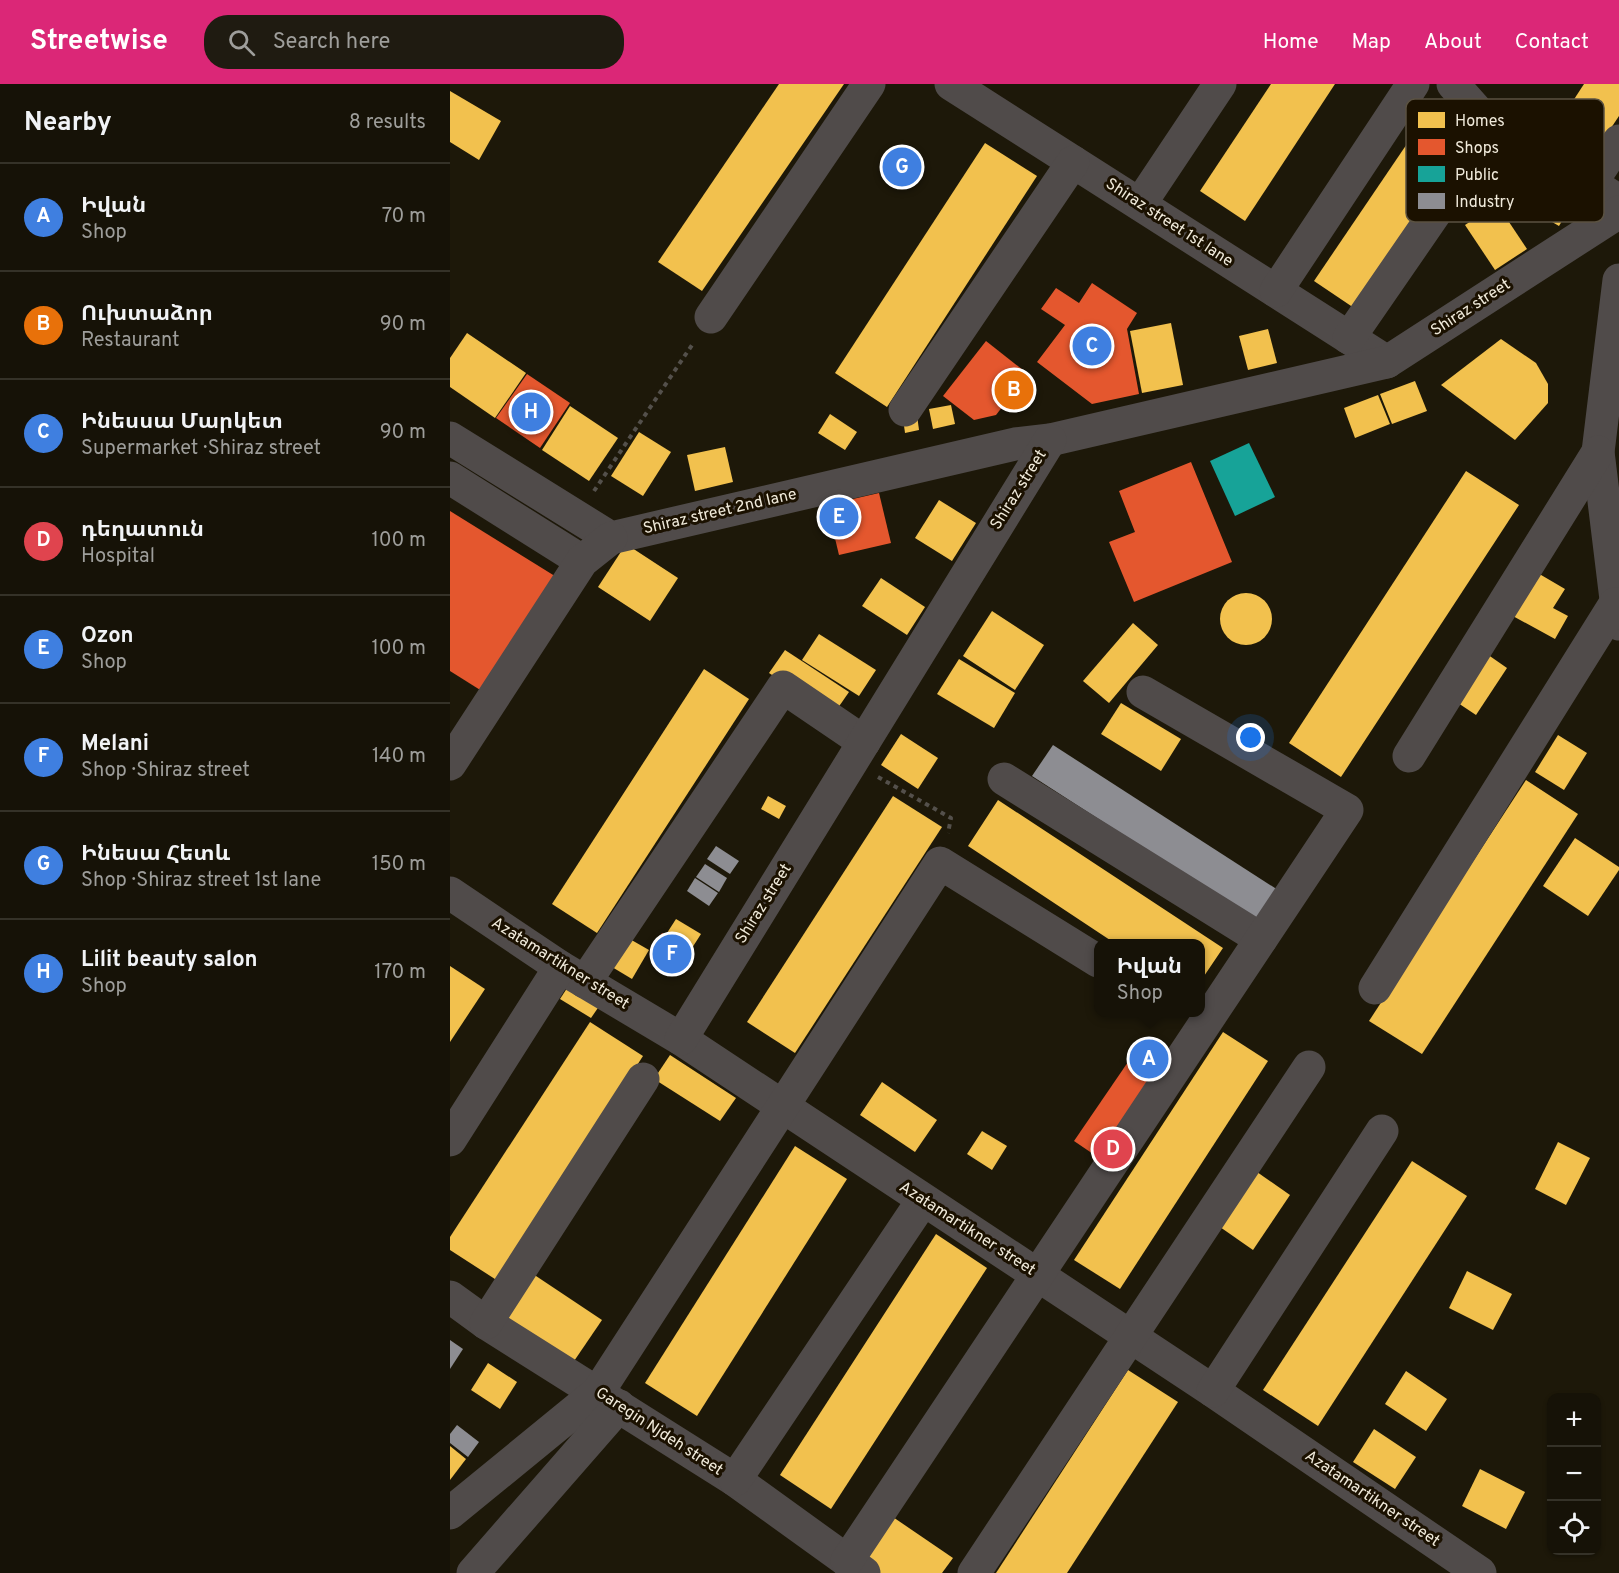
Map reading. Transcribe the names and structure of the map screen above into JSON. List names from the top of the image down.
{
  "streets": {
    "street": [
      "Shiraz street 1st lane",
      "Shiraz street",
      "Shiraz street 2nd lane",
      "Azatamartikner street",
      "Garegin Njdeh street"
    ]
  },
  "crossings": [
    ["Shiraz street 1st lane", "Shiraz street"],
    ["Shiraz street", "Shiraz street 2nd lane"],
    ["Shiraz street", "Azatamartikner street"]
  ],
  "legend": [
    "Homes",
    "Shops",
    "Public",
    "Industry"
  ],
  "page": {
    "header": "Streetwise",
    "search": "Search here",
    "nav": [
      "Home",
      "Map",
      "About",
      "Contact"
    ],
    "heading": ["Nearby", "8 results"],
    "pins": [
      "G",
      "C",
      "B",
      "H",
      "E",
      "F",
      "A",
      "D"
    ],
    "list": [
      {
        "mark": "A",
        "name": "Իվան",
        "note": "Shop",
        "value": "70 m"
      },
      {
        "mark": "B",
        "name": "Ուխտաձոր",
        "note": "Restaurant",
        "value": "90 m"
      },
      {
        "mark": "C",
        "name": "Ինեսսա Մարկետ",
        "note": "Supermarket · Shiraz street",
        "value": "90 m"
      },
      {
        "mark": "D",
        "name": "դեղատուն",
        "note": "Hospital",
        "value": "100 m"
      },
      {
        "mark": "E",
        "name": "Ozon",
        "note": "Shop",
        "value": "100 m"
      },
      {
        "mark": "F",
        "name": "Melani",
        "note": "Shop · Shiraz street",
        "value": "140 m"
      },
      {
        "mark": "G",
        "name": "Ինեսա Հետև",
        "note": "Shop · Shiraz street 1st lane",
        "value": "150 m"
      },
      {
        "mark": "H",
        "name": "Lilit beauty salon",
        "note": "Shop",
        "value": "170 m"
      }
    ],
    "popup": ["Իվան", "Shop"],
    "map_buttons": ["+", "−"]
  }
}
